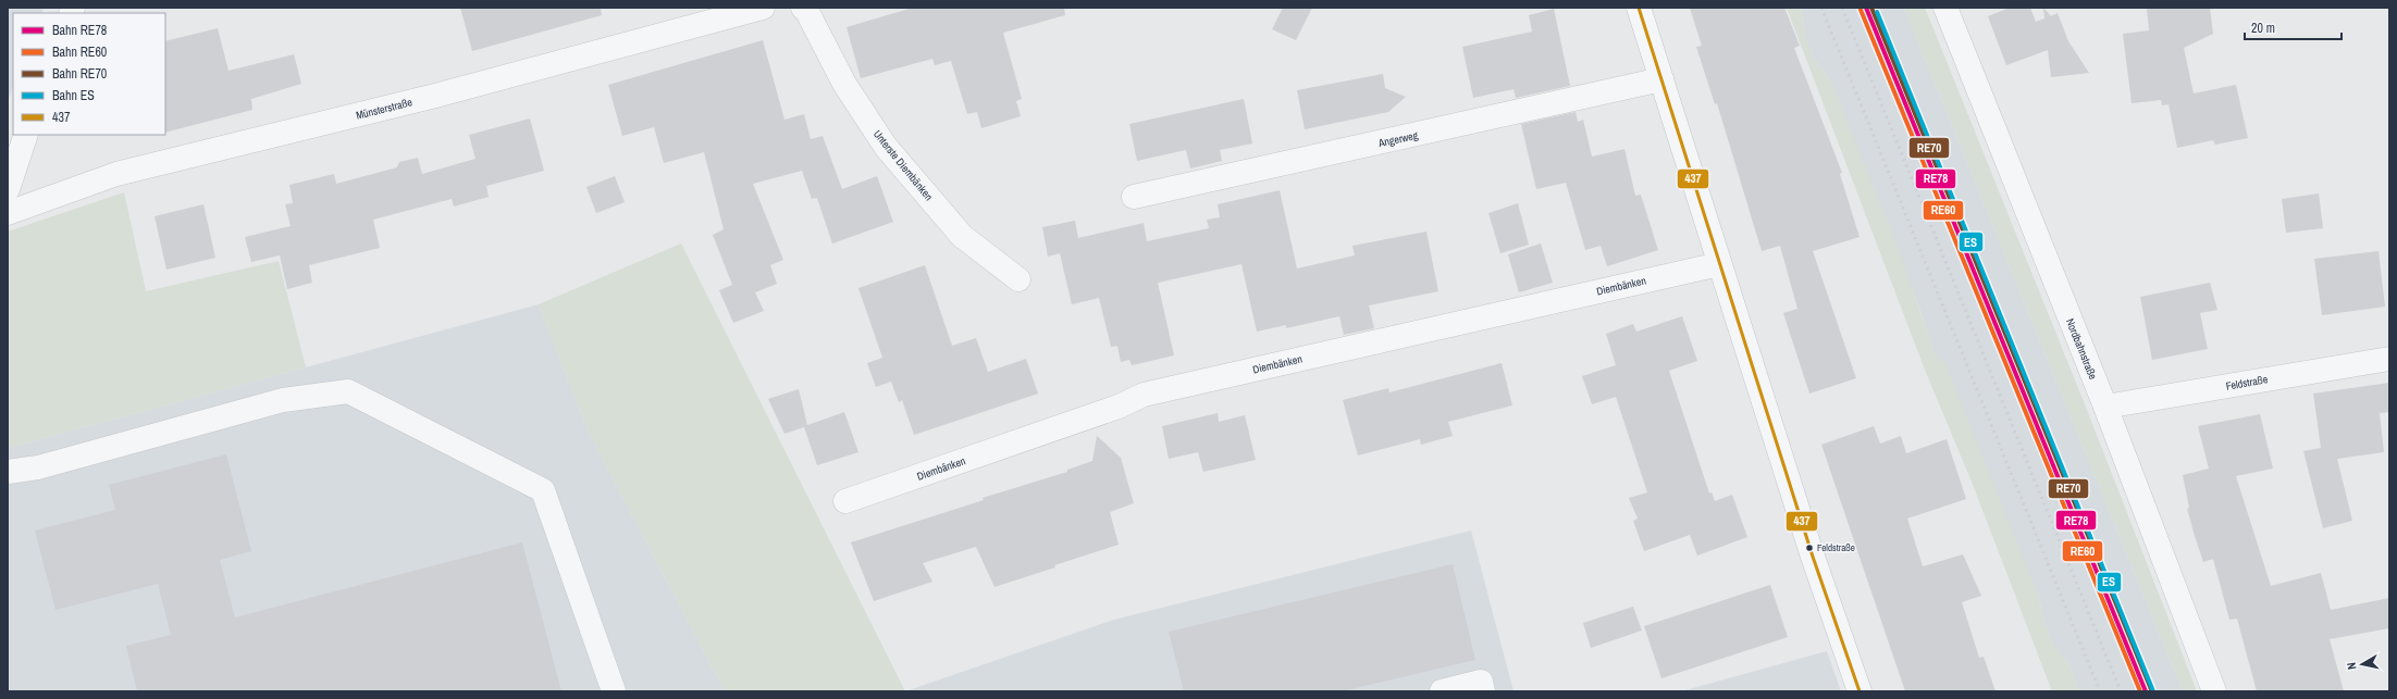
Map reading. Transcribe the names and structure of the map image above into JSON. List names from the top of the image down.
{
  "streets": {
    "street": [
      "Münsterstraße",
      "Angerweg",
      "Unterste Diembänken",
      "Diembänken",
      "Nordbahnstraße",
      "Feldstraße"
    ]
  },
  "crossings": [
    ["Nordbahnstraße", "Feldstraße"]
  ],
  "places": ["Feldstraße"],
  "lines": [
    "rail line RE78",
    "rail line RE70",
    "transit line 437",
    "rail line RE60",
    "rail line ES"
  ],
  "legend": [
    "Bahn RE78",
    "Bahn RE60",
    "Bahn RE70",
    "Bahn ES",
    "437"
  ],
  "scale_bar": "20 m",
  "north": "left"
}
